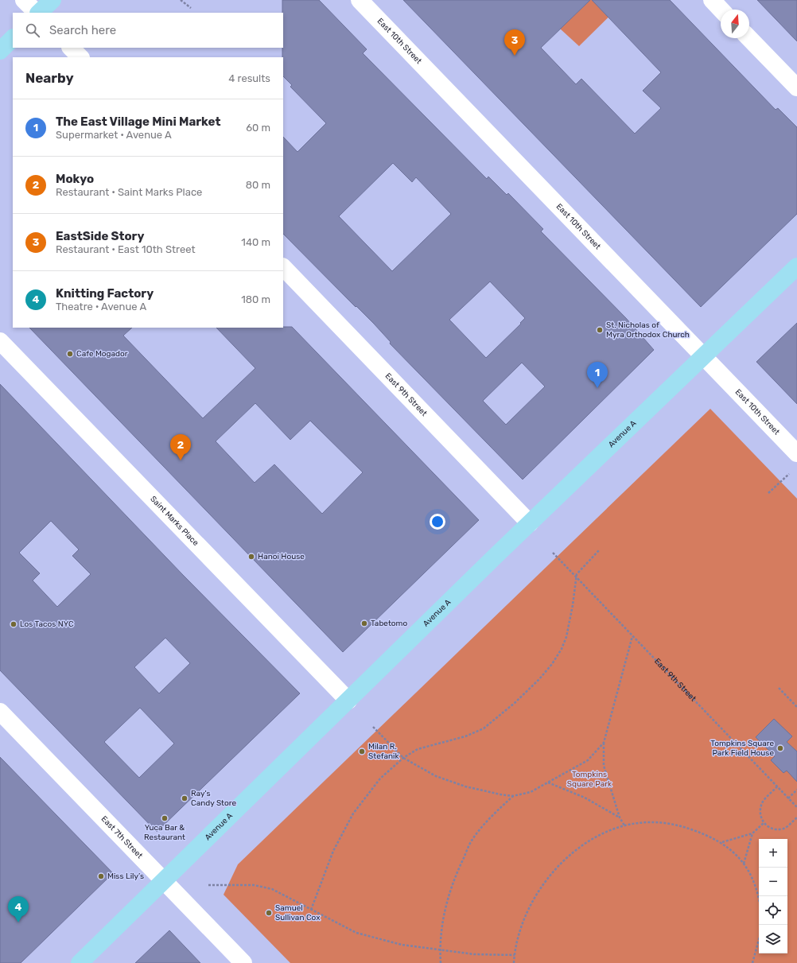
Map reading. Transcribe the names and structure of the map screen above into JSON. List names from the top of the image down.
{
  "streets": {
    "main road": ["Avenue A"],
    "street": [
      "East 10th Street",
      "East 9th Street",
      "Saint Marks Place",
      "East 7th Street"
    ]
  },
  "crossings": [
    ["East 10th Street", "Avenue A"],
    ["East 9th Street", "Avenue A"],
    ["Avenue A", "Saint Marks Place"],
    ["Avenue A", "East 7th Street"]
  ],
  "parks": ["Tompkins Square Park"],
  "places": [
    "St. Nicholas of Myra Orthodox Church",
    "Cafe Mogador",
    "Hanoi House",
    "Tabetomo",
    "Los Tacos NYC",
    "Tompkins Square Park Field House",
    "Milan R. Stefanik",
    "Ray's Candy Store",
    "Yuca Bar & Restaurant",
    "Miss Lily’s",
    "Samuel Sullivan Cox"
  ],
  "north": "top",
  "page": {
    "search": "Search here",
    "pins": [
      "3",
      "1",
      "2",
      "4"
    ],
    "heading": ["Nearby", "4 results"],
    "list": [
      {
        "mark": "1",
        "name": "The East Village Mini Market",
        "note": "Supermarket · Avenue A",
        "value": "60 m"
      },
      {
        "mark": "2",
        "name": "Mokyo",
        "note": "Restaurant · Saint Marks Place",
        "value": "80 m"
      },
      {
        "mark": "3",
        "name": "EastSide Story",
        "note": "Restaurant · East 10th Street",
        "value": "140 m"
      },
      {
        "mark": "4",
        "name": "Knitting Factory",
        "note": "Theatre · Avenue A",
        "value": "180 m"
      }
    ],
    "map_buttons": ["+", "−"]
  }
}
